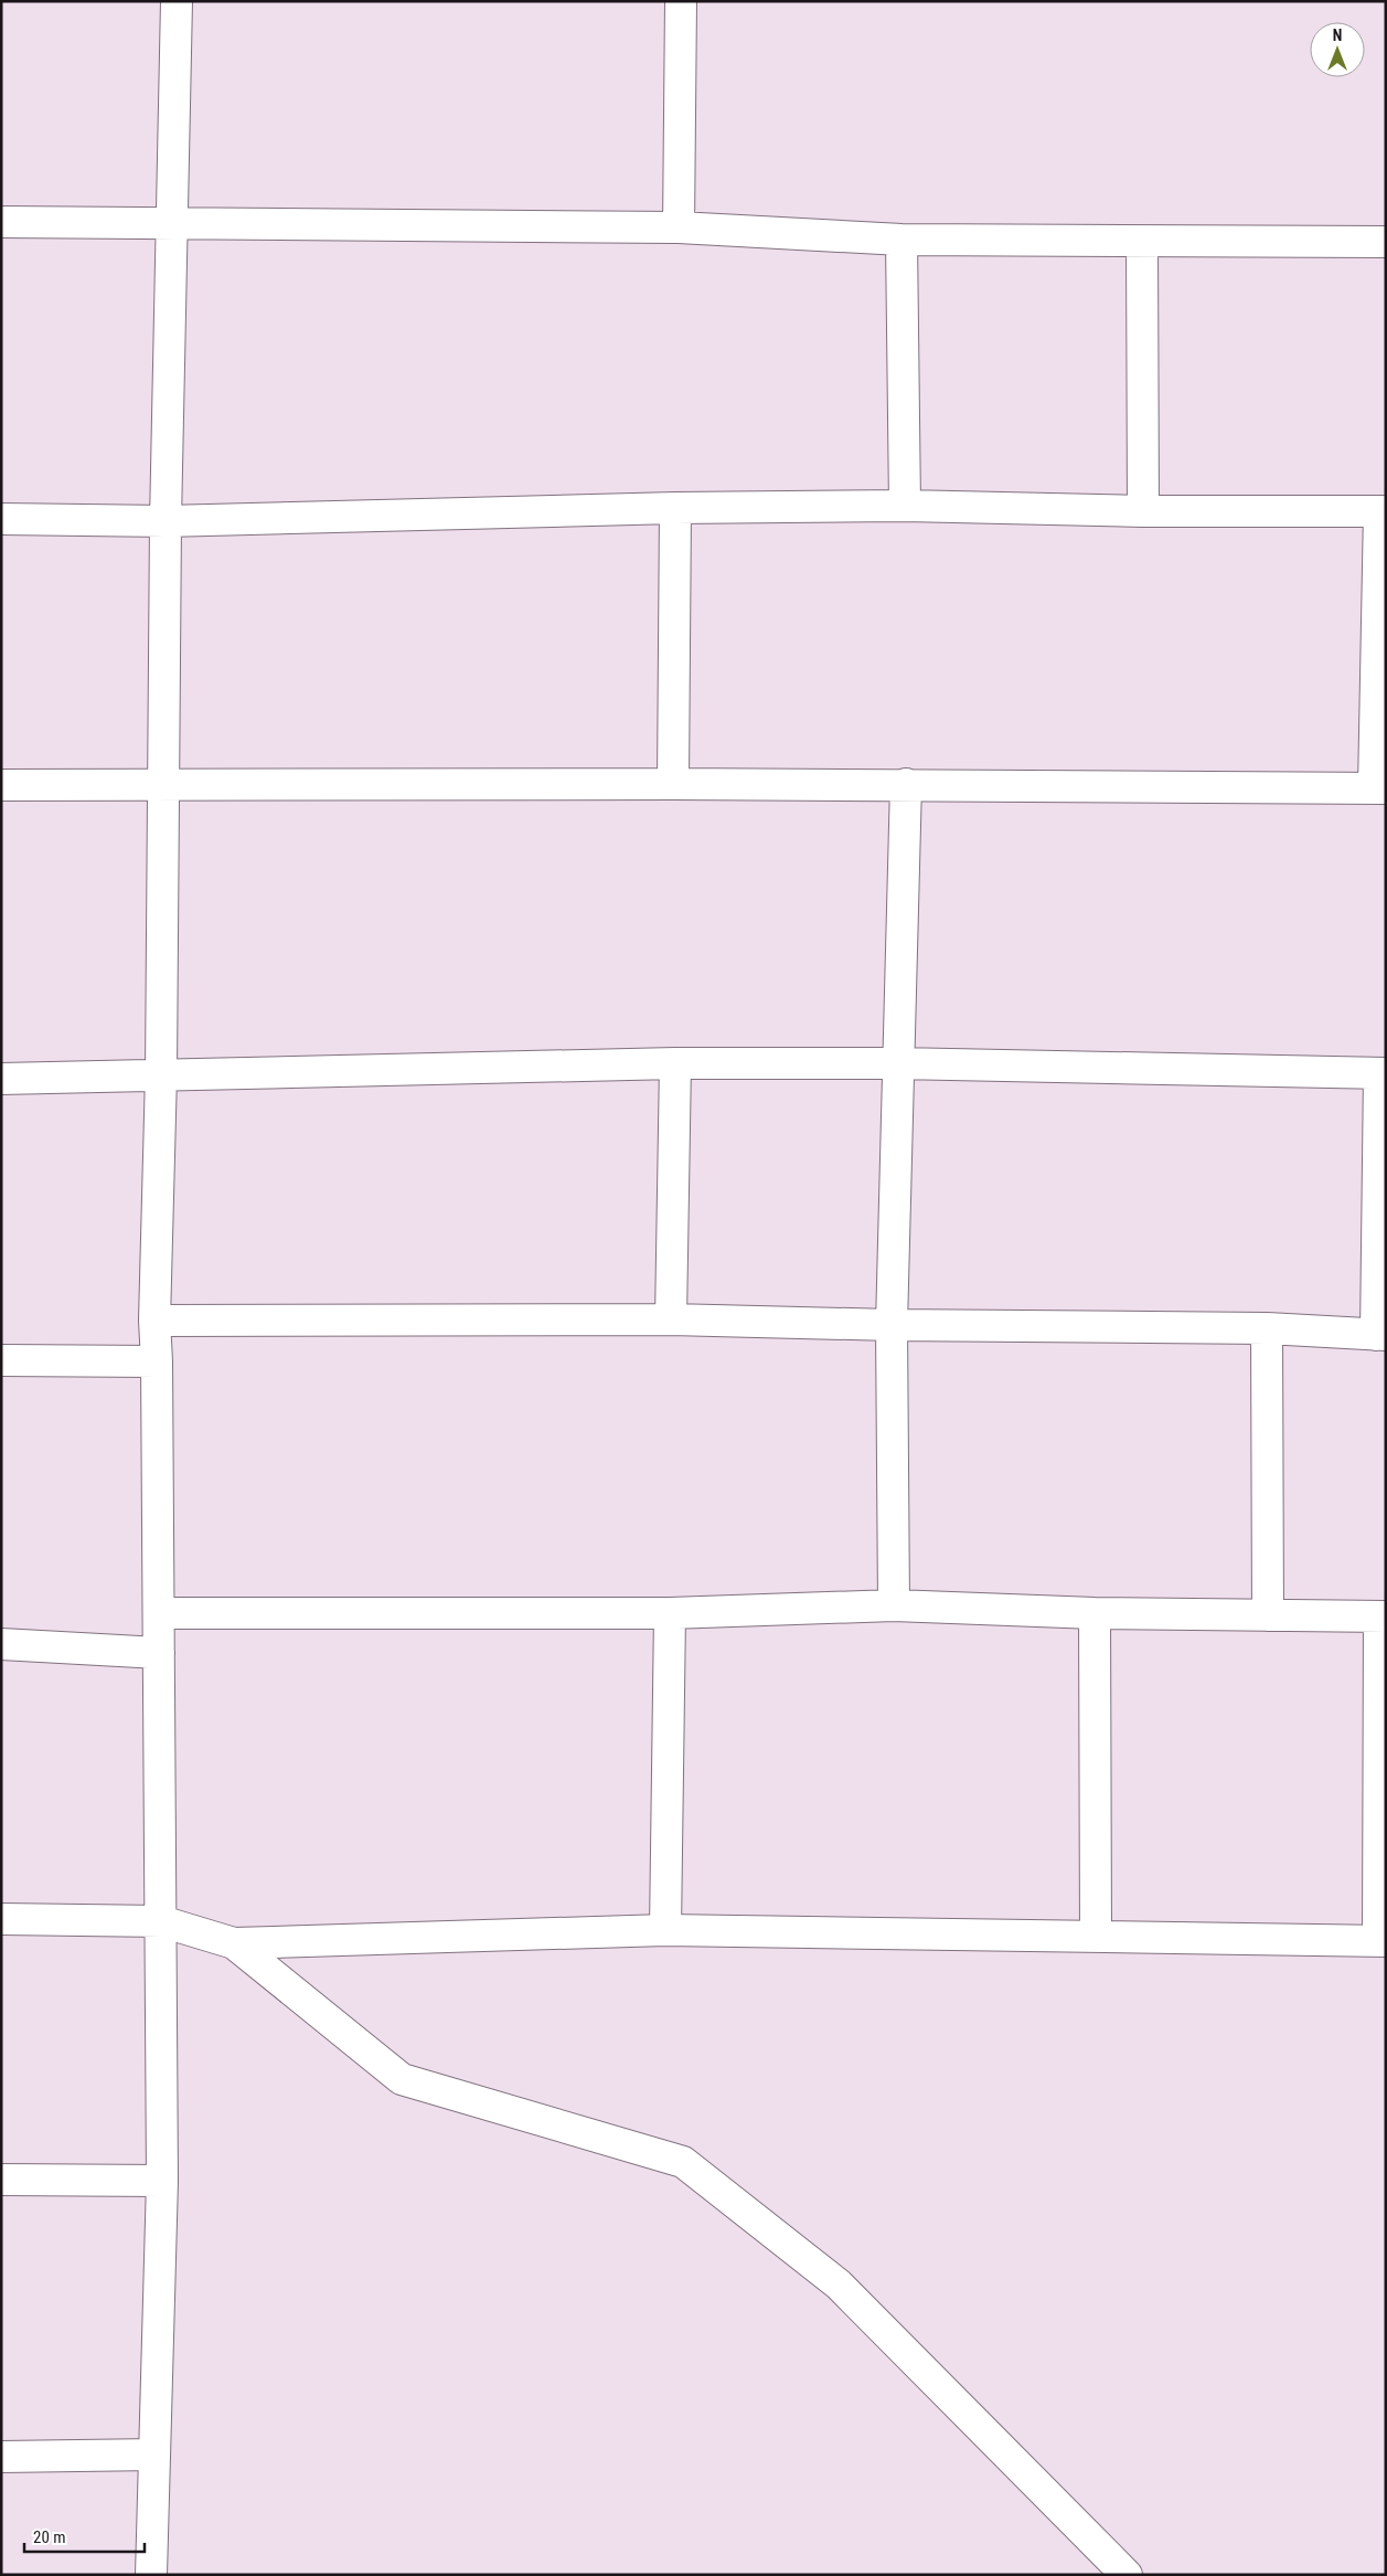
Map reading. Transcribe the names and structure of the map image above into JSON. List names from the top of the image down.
{
  "scale_bar": "20 m",
  "north": "top"
}
